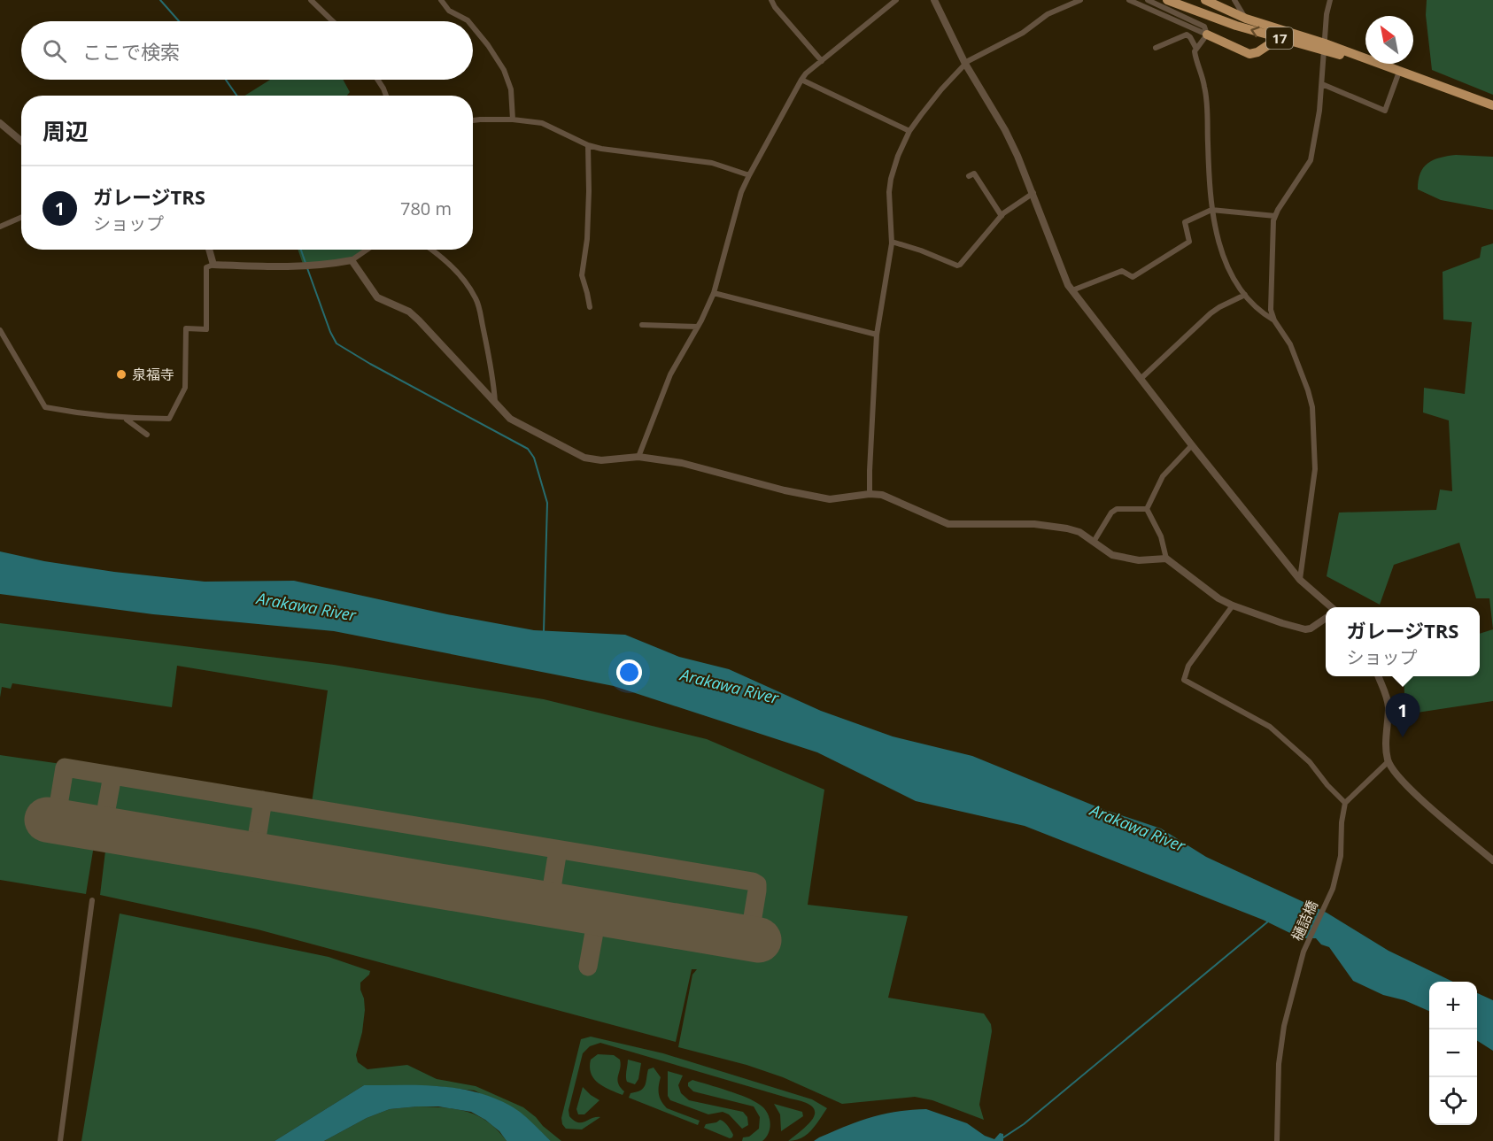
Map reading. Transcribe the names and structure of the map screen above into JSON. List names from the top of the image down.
{
  "streets": {
    "highway": ["17"],
    "street": ["樋詰橋"]
  },
  "water": ["Arakawa River"],
  "places": ["泉福寺"],
  "north": "top left",
  "page": {
    "search": "ここで検索",
    "heading": "周辺",
    "list": [
      {
        "mark": "1",
        "name": "ガレージTRS",
        "note": "ショップ",
        "value": "780 m"
      }
    ],
    "popup": ["ガレージTRS", "ショップ"],
    "pins": "1",
    "map_buttons": ["+", "−"]
  }
}
